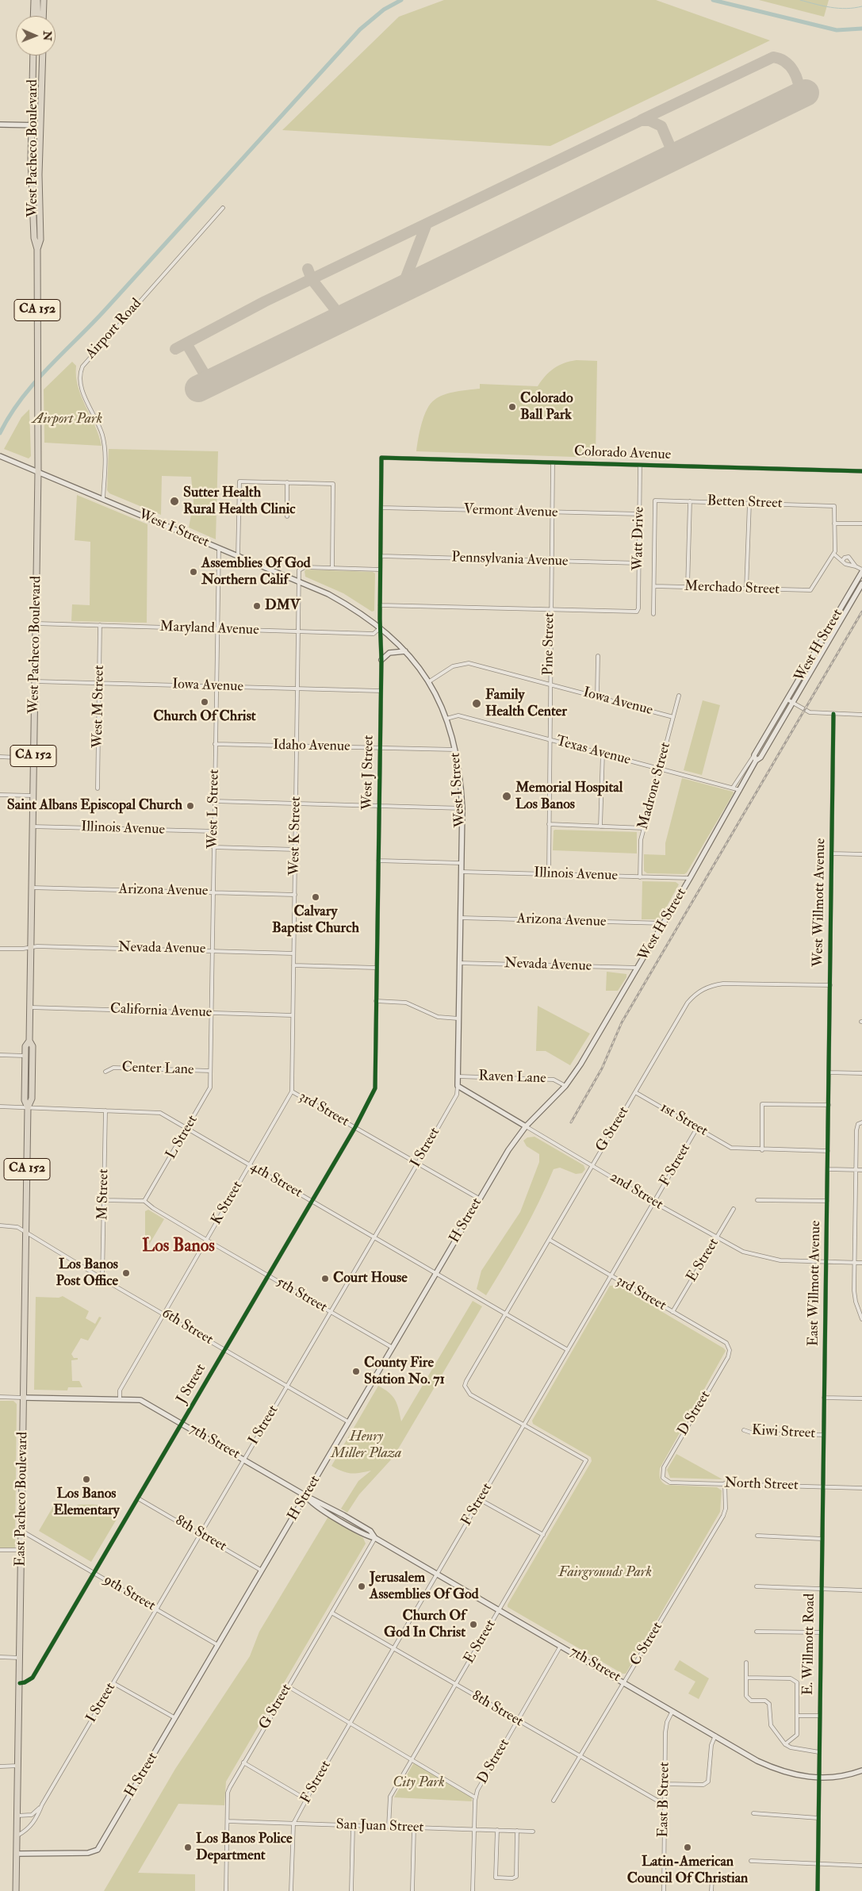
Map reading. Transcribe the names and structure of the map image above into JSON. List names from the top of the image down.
{
  "streets": {
    "highway": ["West Pacheco Boulevard", "CA 152", "East Pacheco Boulevard"],
    "street": [
      "Airport Road",
      "Colorado Avenue",
      "Betten Street",
      "Vermont Avenue",
      "West I Street",
      "Watt Drive",
      "Pennsylvania Avenue",
      "Merchado Street",
      "Maryland Avenue",
      "Pine Street",
      "West H Street",
      "Iowa Avenue",
      "West M Street",
      "Idaho Avenue",
      "Texas Avenue",
      "West J Street",
      "Madrone Street",
      "West L Street",
      "Illinois Avenue",
      "West K Street",
      "Arizona Avenue",
      "West Willmott Avenue",
      "Nevada Avenue",
      "California Avenue",
      "Center Lane",
      "Raven Lane",
      "3rd Street",
      "1st Street",
      "G Street",
      "L Street",
      "I Street",
      "F Street",
      "4th Street",
      "2nd Street",
      "M Street",
      "K Street",
      "H Street",
      "E Street",
      "East Willmott Avenue",
      "5th Street",
      "6th Street",
      "J Street",
      "D Street",
      "Kiwi Street",
      "7th Street",
      "North Street",
      "8th Street",
      "9th Street",
      "C Street",
      "E. Willmott Road",
      "East B Street",
      "San Juan Street"
    ]
  },
  "crossings": [
    ["West Pacheco Boulevard", "West I Street"],
    ["West Pacheco Boulevard", "Maryland Avenue"],
    ["West Pacheco Boulevard", "Iowa Avenue"],
    ["West Pacheco Boulevard", "Illinois Avenue"],
    ["West Pacheco Boulevard", "Arizona Avenue"],
    ["West Pacheco Boulevard", "Nevada Avenue"],
    ["West Pacheco Boulevard", "California Avenue"],
    ["West Pacheco Boulevard", "East Pacheco Boulevard"],
    ["Airport Road", "West I Street"],
    ["Colorado Avenue", "Watt Drive"],
    ["Colorado Avenue", "Pine Street"],
    ["Colorado Avenue", "West J Street"],
    ["Betten Street", "Merchado Street"],
    ["Vermont Avenue", "Watt Drive"],
    ["Vermont Avenue", "Pine Street"],
    ["Vermont Avenue", "West J Street"],
    ["West I Street", "Maryland Avenue"],
    ["West I Street", "Iowa Avenue"],
    ["West I Street", "Idaho Avenue"],
    ["West I Street", "Texas Avenue"],
    ["West I Street", "West J Street"],
    ["West I Street", "West L Street"],
    ["West I Street", "Illinois Avenue"],
    ["West I Street", "West K Street"],
    ["West I Street", "Arizona Avenue"],
    ["West I Street", "Nevada Avenue"],
    ["West I Street", "Raven Lane"],
    ["West I Street", "I Street"],
    ["West I Street", "2nd Street"],
    ["Watt Drive", "Pennsylvania Avenue"],
    ["Watt Drive", "Pine Street"],
    ["Pennsylvania Avenue", "Pine Street"],
    ["Pennsylvania Avenue", "West J Street"],
    ["Maryland Avenue", "West M Street"],
    ["Maryland Avenue", "West J Street"],
    ["Maryland Avenue", "West L Street"],
    ["Maryland Avenue", "West K Street"],
    ["Pine Street", "Iowa Avenue"],
    ["Pine Street", "Texas Avenue"],
    ["Pine Street", "Illinois Avenue"],
    ["West H Street", "Texas Avenue"],
    ["West H Street", "Illinois Avenue"],
    ["West H Street", "Arizona Avenue"],
    ["West H Street", "Nevada Avenue"],
    ["West H Street", "Raven Lane"],
    ["West H Street", "H Street"],
    ["Iowa Avenue", "West M Street"],
    ["Iowa Avenue", "West J Street"],
    ["Iowa Avenue", "Madrone Street"],
    ["Iowa Avenue", "West L Street"],
    ["Iowa Avenue", "West K Street"],
    ["Idaho Avenue", "West J Street"],
    ["Idaho Avenue", "West L Street"],
    ["Idaho Avenue", "West K Street"],
    ["Texas Avenue", "Madrone Street"],
    ["West J Street", "J Street"],
    ["Madrone Street", "Illinois Avenue"],
    ["West L Street", "Illinois Avenue"],
    ["West L Street", "Arizona Avenue"],
    ["West L Street", "Nevada Avenue"],
    ["West L Street", "California Avenue"],
    ["West L Street", "Center Lane"],
    ["West L Street", "L Street"],
    ["West K Street", "Arizona Avenue"],
    ["West K Street", "Nevada Avenue"],
    ["West K Street", "California Avenue"],
    ["West K Street", "3rd Street"],
    ["West K Street", "K Street"],
    ["West Willmott Avenue", "G Street"],
    ["West Willmott Avenue", "East Willmott Avenue"],
    ["Center Lane", "L Street"],
    ["Raven Lane", "H Street"],
    ["3rd Street", "G Street"],
    ["3rd Street", "I Street"],
    ["3rd Street", "F Street"],
    ["3rd Street", "K Street"],
    ["3rd Street", "H Street"],
    ["3rd Street", "E Street"],
    ["3rd Street", "J Street"],
    ["3rd Street", "D Street"],
    ["1st Street", "G Street"],
    ["1st Street", "F Street"],
    ["G Street", "F Street"],
    ["G Street", "4th Street"],
    ["G Street", "2nd Street"],
    ["G Street", "E Street"],
    ["G Street", "7th Street"],
    ["G Street", "8th Street"],
    ["G Street", "San Juan Street"],
    ["L Street", "4th Street"],
    ["L Street", "5th Street"],
    ["I Street", "4th Street"],
    ["I Street", "2nd Street"],
    ["I Street", "5th Street"],
    ["I Street", "6th Street"],
    ["I Street", "7th Street"],
    ["I Street", "East Pacheco Boulevard"],
    ["I Street", "8th Street"],
    ["I Street", "9th Street"],
    ["F Street", "4th Street"],
    ["F Street", "2nd Street"],
    ["F Street", "E Street"],
    ["F Street", "7th Street"],
    ["F Street", "8th Street"],
    ["F Street", "San Juan Street"],
    ["4th Street", "M Street"],
    ["4th Street", "K Street"],
    ["4th Street", "H Street"],
    ["4th Street", "J Street"],
    ["4th Street", "East Pacheco Boulevard"],
    ["2nd Street", "H Street"],
    ["2nd Street", "E Street"],
    ["2nd Street", "East Willmott Avenue"],
    ["M Street", "6th Street"],
    ["K Street", "5th Street"],
    ["K Street", "6th Street"],
    ["K Street", "7th Street"],
    ["H Street", "5th Street"],
    ["H Street", "6th Street"],
    ["H Street", "7th Street"],
    ["H Street", "East Pacheco Boulevard"],
    ["H Street", "8th Street"],
    ["H Street", "9th Street"],
    ["E Street", "7th Street"],
    ["E Street", "8th Street"],
    ["E Street", "San Juan Street"],
    ["East Willmott Avenue", "E. Willmott Road"],
    ["5th Street", "J Street"],
    ["6th Street", "J Street"],
    ["6th Street", "East Pacheco Boulevard"],
    ["J Street", "7th Street"],
    ["J Street", "East Pacheco Boulevard"],
    ["J Street", "8th Street"],
    ["J Street", "9th Street"],
    ["D Street", "7th Street"],
    ["D Street", "North Street"],
    ["D Street", "8th Street"],
    ["D Street", "San Juan Street"],
    ["Kiwi Street", "E. Willmott Road"],
    ["7th Street", "East Pacheco Boulevard"],
    ["7th Street", "C Street"],
    ["7th Street", "E. Willmott Road"],
    ["7th Street", "East B Street"],
    ["North Street", "C Street"],
    ["North Street", "E. Willmott Road"],
    ["East Pacheco Boulevard", "9th Street"],
    ["8th Street", "C Street"],
    ["8th Street", "East B Street"]
  ],
  "districts": ["Los Banos"],
  "parks": [
    "Airport Park",
    "Henry Miller Plaza",
    "Fairgrounds Park",
    "City Park"
  ],
  "places": [
    "Colorado Ball Park",
    "Sutter Health Rural Health Clinic",
    "Assemblies Of God Northern Calif",
    "DMV",
    "Church Of Christ",
    "Family Health Center",
    "Memorial Hospital Los Banos",
    "Saint Albans Episcopal Church",
    "Calvary Baptist Church",
    "Los Banos Post Office",
    "Court House",
    "County Fire Station No. 71",
    "Los Banos Elementary",
    "Jerusalem Assemblies Of God",
    "Church Of God In Christ",
    "Los Banos Police Department",
    "Latin-American Council Of Christian"
  ],
  "north": "right"
}
